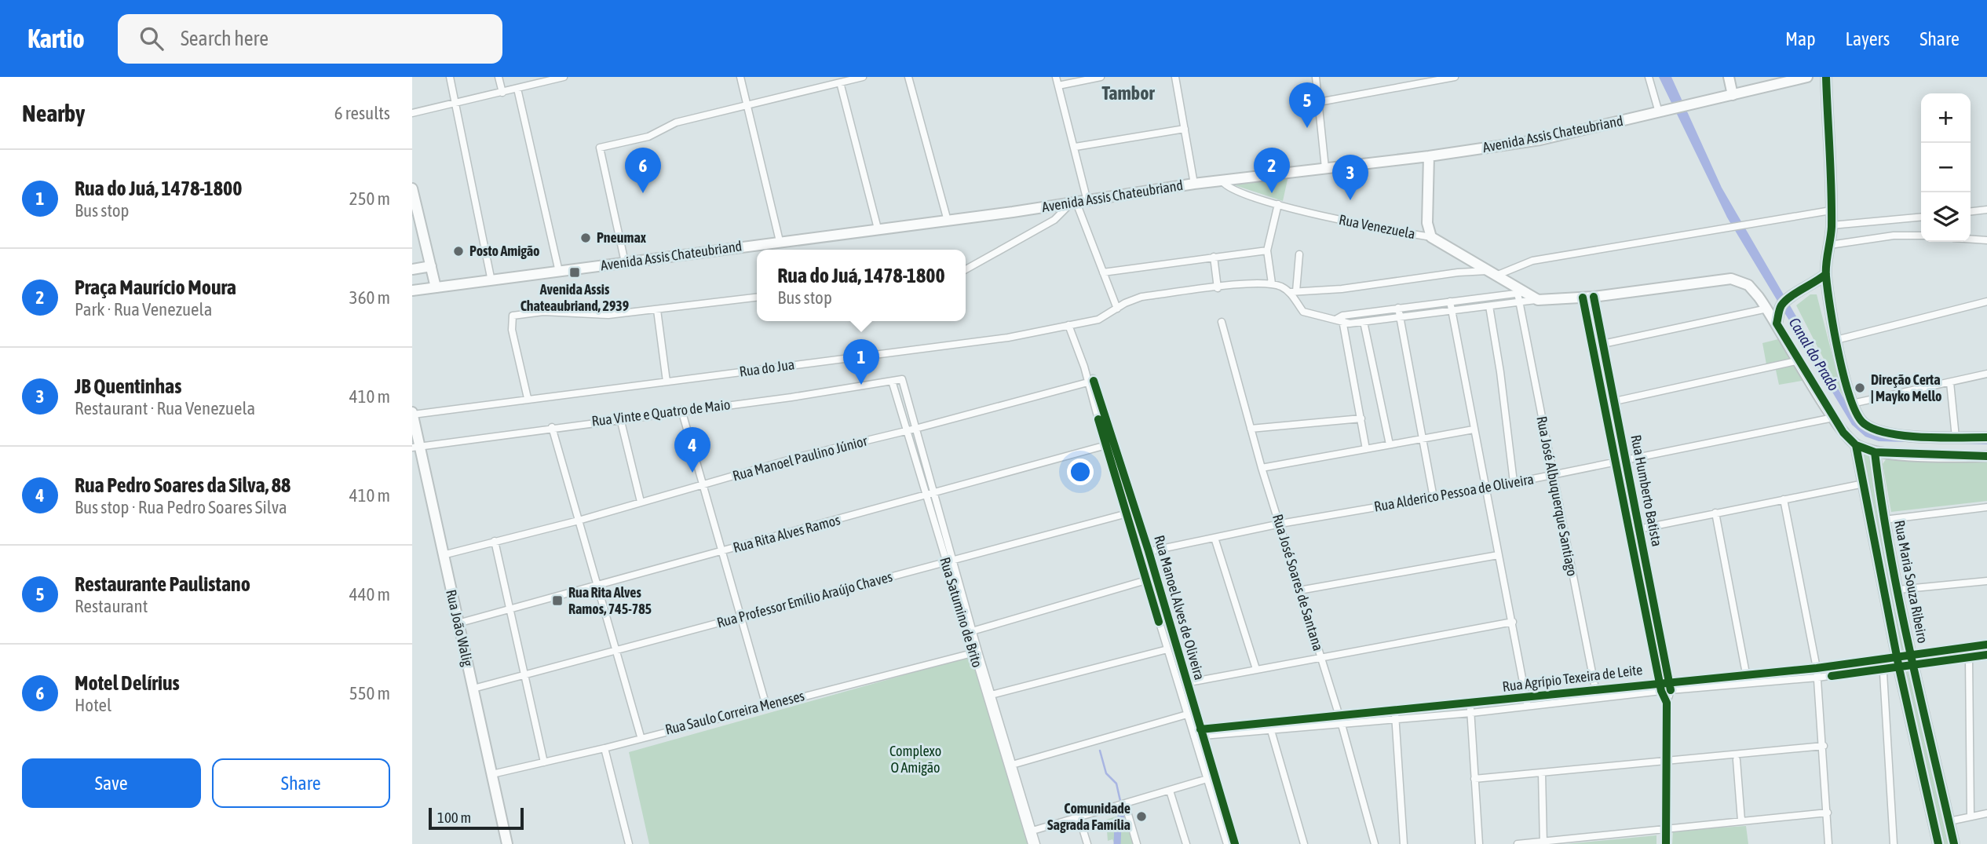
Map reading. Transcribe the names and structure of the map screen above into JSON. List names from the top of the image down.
{
  "streets": {
    "main road": [
      "Avenida Assis Chateubriand",
      "Rua Venezuela",
      "Rua Maria Souza Ribeiro",
      "Rua João Walig"
    ],
    "street": [
      "Rua do Jua",
      "Rua Vinte e Quatro de Maio",
      "Rua Manoel Paulino Júnior",
      "Rua Humberto Batista",
      "Rua Alderico Pessoa de Oliveira",
      "Rua José Albuquerque Santiago",
      "Rua Rita Alves Ramos",
      "Rua José Soares de Santana",
      "Rua Professor Emílio Araújo Chaves",
      "Rua Manoel Alves de Oliveira",
      "Rua Satumino de Brito",
      "Rua Agrípio Texeira de Leite",
      "Rua Saulo Correira Meneses"
    ]
  },
  "crossings": [
    ["Avenida Assis Chateubriand", "Rua Venezuela"],
    ["Rua Venezuela", "Rua José Albuquerque Santiago"],
    ["Rua do Jua", "Rua Manoel Alves de Oliveira"],
    ["Rua do Jua", "Rua João Walig"],
    ["Rua Vinte e Quatro de Maio", "Rua Satumino de Brito"],
    ["Rua Vinte e Quatro de Maio", "Rua João Walig"],
    ["Rua Manoel Paulino Júnior", "Rua Manoel Alves de Oliveira"],
    ["Rua Manoel Paulino Júnior", "Rua Satumino de Brito"],
    ["Rua Manoel Paulino Júnior", "Rua João Walig"],
    ["Rua Humberto Batista", "Rua Alderico Pessoa de Oliveira"],
    ["Rua Humberto Batista", "Rua Agrípio Texeira de Leite"],
    ["Rua Alderico Pessoa de Oliveira", "Rua José Albuquerque Santiago"],
    ["Rua Alderico Pessoa de Oliveira", "Rua José Soares de Santana"],
    ["Rua Alderico Pessoa de Oliveira", "Rua Manoel Alves de Oliveira"],
    ["Rua José Albuquerque Santiago", "Rua Agrípio Texeira de Leite"],
    ["Rua Rita Alves Ramos", "Rua Manoel Alves de Oliveira"],
    ["Rua Rita Alves Ramos", "Rua Satumino de Brito"],
    ["Rua Rita Alves Ramos", "Rua João Walig"],
    ["Rua Maria Souza Ribeiro", "Rua Agrípio Texeira de Leite"],
    ["Rua José Soares de Santana", "Rua Agrípio Texeira de Leite"],
    ["Rua Professor Emílio Araújo Chaves", "Rua Manoel Alves de Oliveira"],
    ["Rua Professor Emílio Araújo Chaves", "Rua Satumino de Brito"],
    ["Rua Professor Emílio Araújo Chaves", "Rua João Walig"],
    ["Rua Manoel Alves de Oliveira", "Rua Agrípio Texeira de Leite"],
    ["Rua Satumino de Brito", "Rua Saulo Correira Meneses"],
    ["Rua João Walig", "Rua Saulo Correira Meneses"]
  ],
  "districts": ["Tambor"],
  "water": ["Canal do Prado"],
  "parks": ["Complexo O Amigão"],
  "places": {
    "other": [
      "Pneumax",
      "Posto Amigão",
      "Direção Certa | Mayko Mello",
      "Comunidade Sagrada Família"
    ],
    "transit": ["Avenida Assis Chateaubriand, 2939", "Rua Rita Alves Ramos, 745-785"]
  },
  "scale_bar": "100 m",
  "page": {
    "header": "Kartio",
    "search": "Search here",
    "nav": ["Map", "Layers", "Share"],
    "heading": ["Nearby", "6 results"],
    "pins": [
      "5",
      "2",
      "6",
      "3",
      "1",
      "4"
    ],
    "map_buttons": ["+", "−"],
    "list": [
      {
        "mark": "1",
        "name": "Rua do Juá, 1478-1800",
        "note": "Bus stop",
        "value": "250 m"
      },
      {
        "mark": "2",
        "name": "Praça Maurício Moura",
        "note": "Park · Rua Venezuela",
        "value": "360 m"
      },
      {
        "mark": "3",
        "name": "JB Quentinhas",
        "note": "Restaurant · Rua Venezuela",
        "value": "410 m"
      },
      {
        "mark": "4",
        "name": "Rua Pedro Soares da Silva, 88",
        "note": "Bus stop · Rua Pedro Soares Silva",
        "value": "410 m"
      },
      {
        "mark": "5",
        "name": "Restaurante Paulistano",
        "note": "Restaurant",
        "value": "440 m"
      },
      {
        "mark": "6",
        "name": "Motel Delírius",
        "note": "Hotel",
        "value": "550 m"
      }
    ],
    "popup": ["Rua do Juá, 1478-1800", "Bus stop"],
    "buttons": ["Save", "Share"],
    "scale": "100 m"
  }
}
